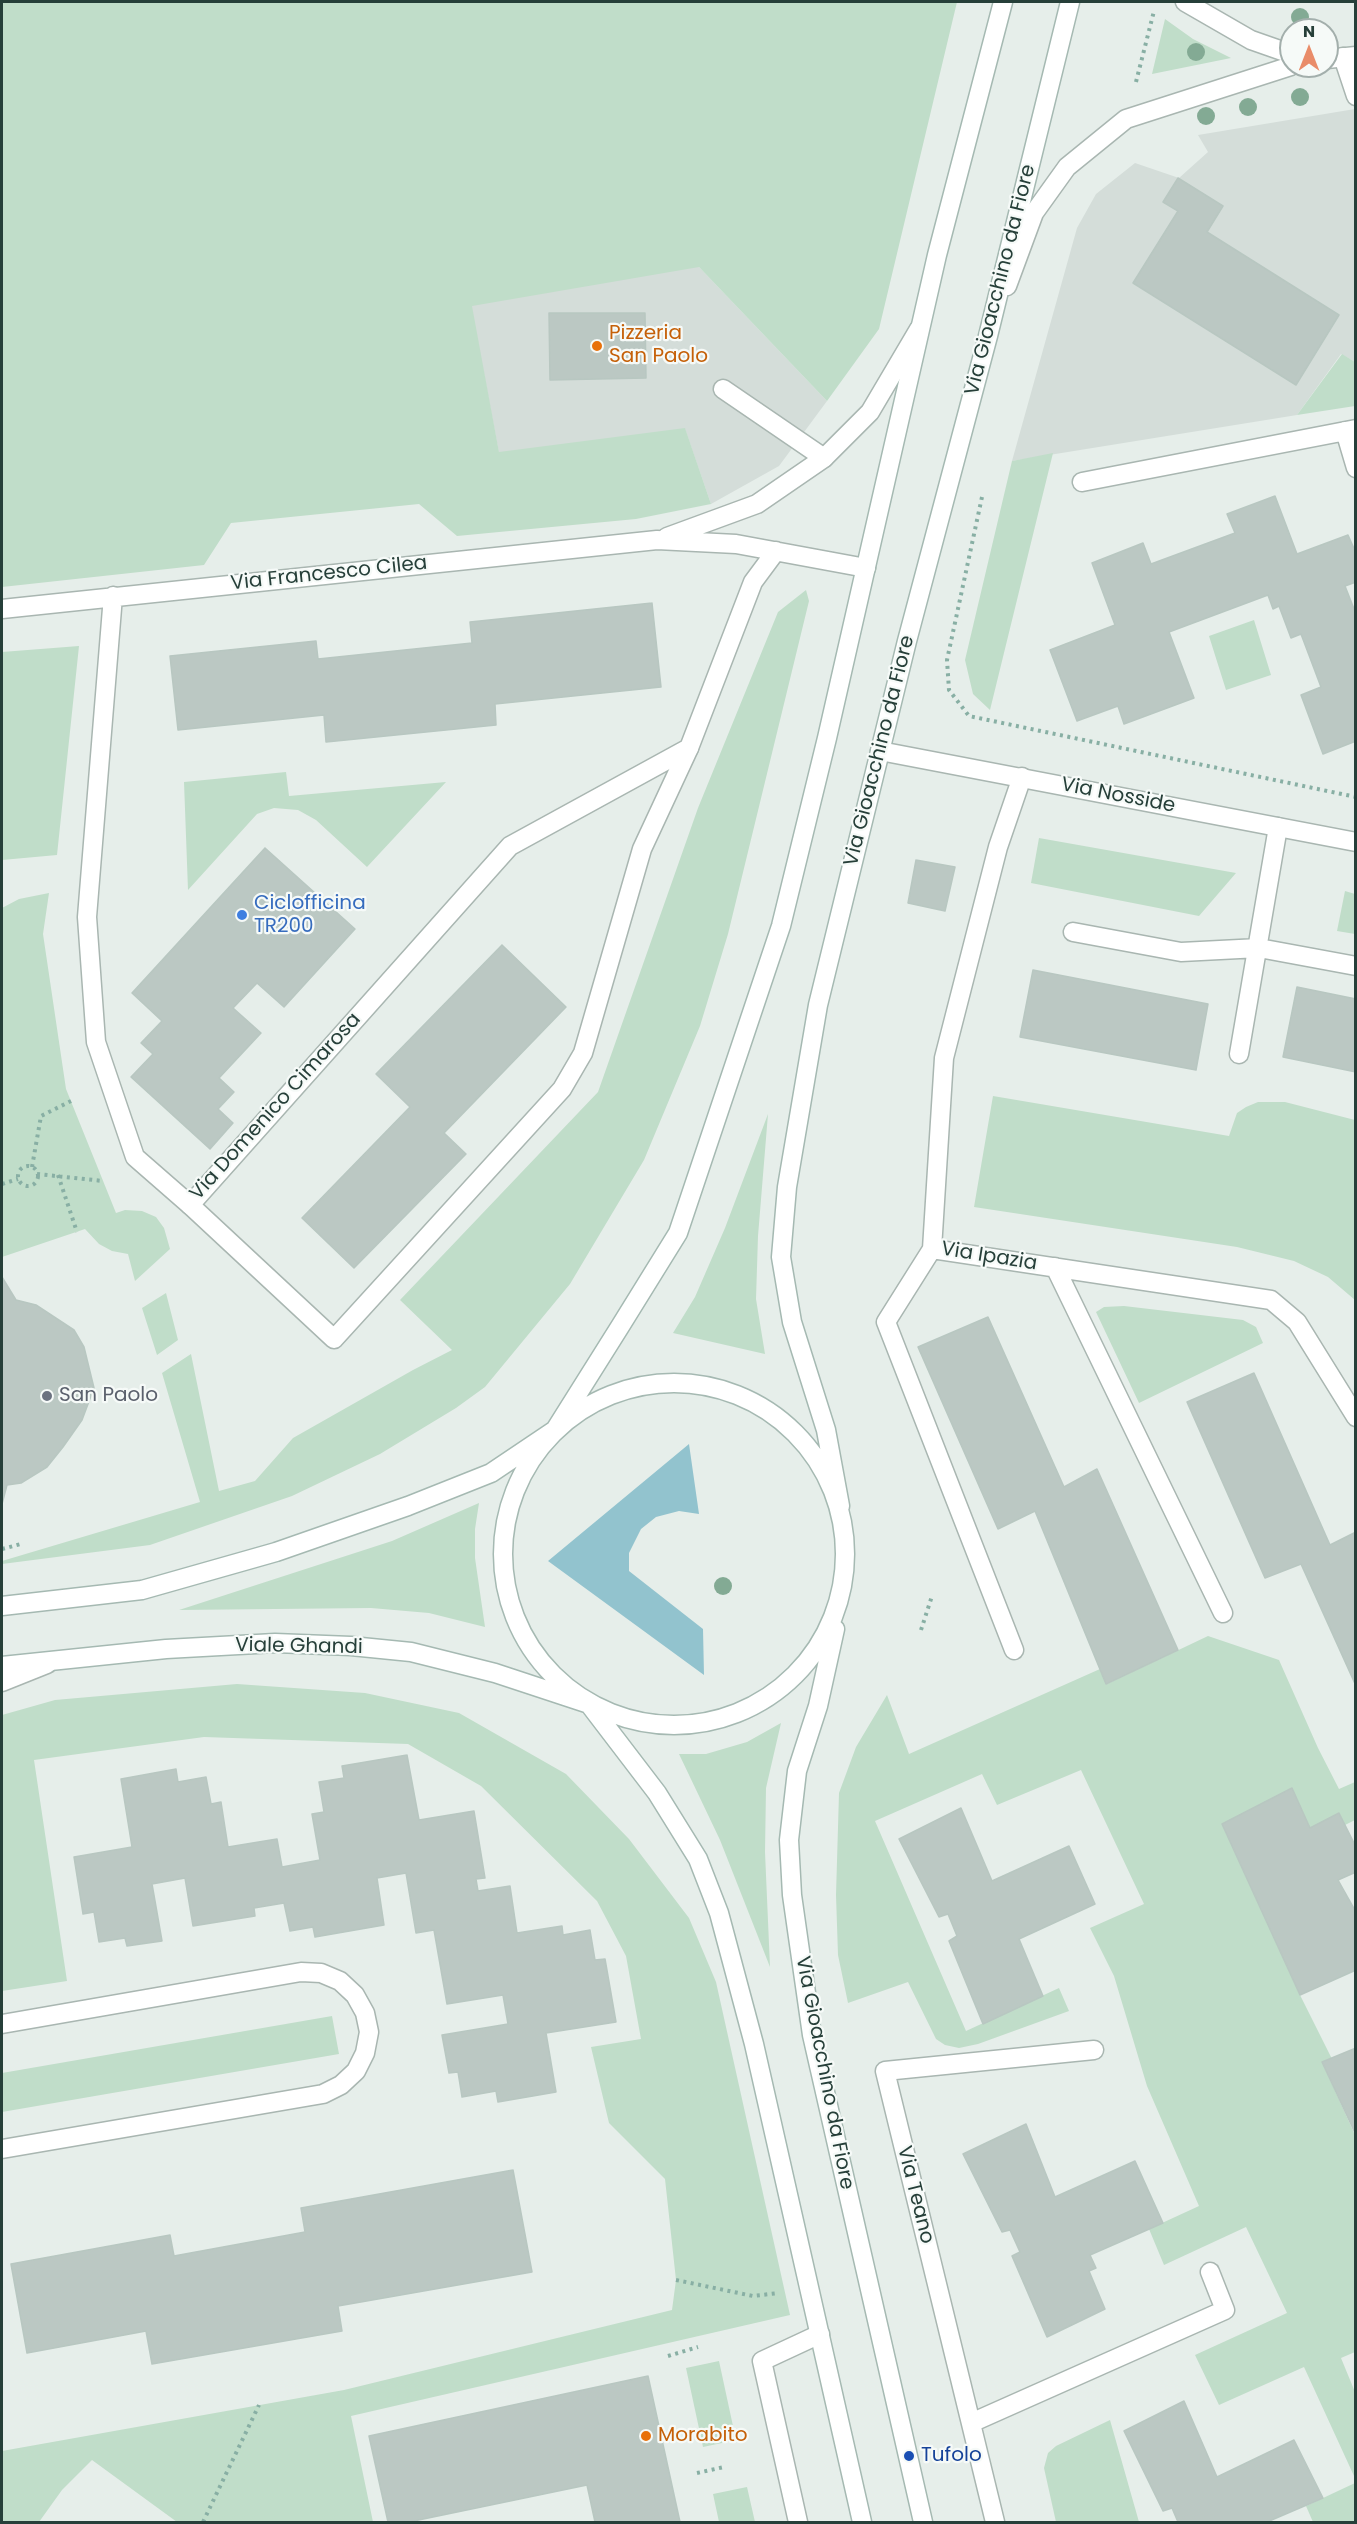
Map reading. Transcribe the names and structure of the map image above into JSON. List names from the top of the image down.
{
  "streets": {
    "street": [
      "Via Gioacchino da Fiore",
      "Via Francesco Cilea",
      "Via Nosside",
      "Via Domenico Cimarosa",
      "Via Ipazia",
      "Viale Ghandi",
      "Via Teano"
    ]
  },
  "crossings": [
    ["Via Gioacchino da Fiore", "Via Nosside"],
    ["Via Francesco Cilea", "Via Domenico Cimarosa"],
    ["Via Nosside", "Via Ipazia"]
  ],
  "places": [
    "Pizzeria San Paolo",
    "Ciclofficina TR200",
    "San Paolo",
    "Morabito",
    "Tufolo"
  ],
  "north": "top"
}
